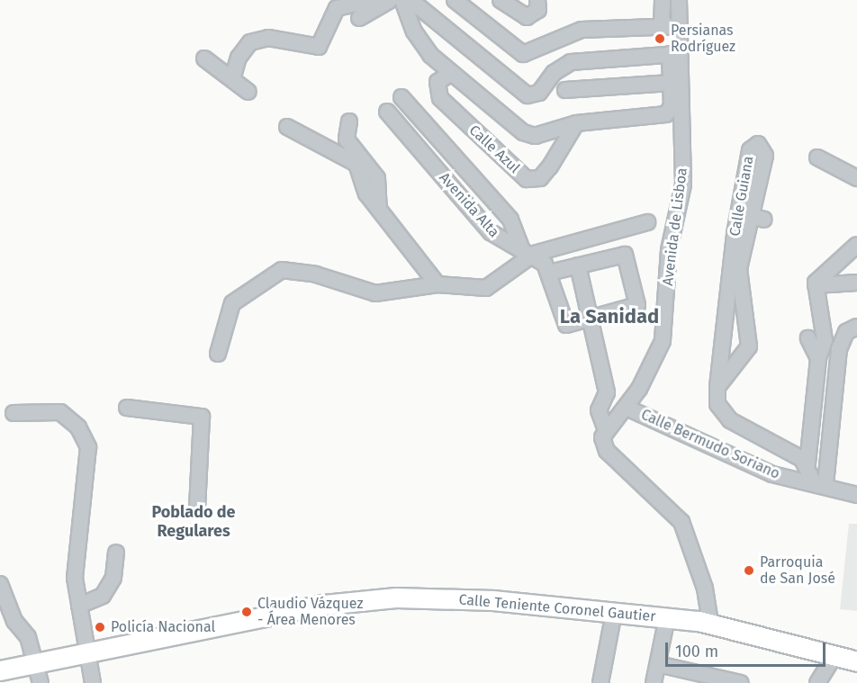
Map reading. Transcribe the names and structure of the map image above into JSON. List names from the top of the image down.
{
  "streets": {
    "main road": ["Calle Teniente Coronel Gautier"],
    "street": [
      "Calle Azul",
      "Calle Guiana",
      "Avenida Alta",
      "Avenida de Lisboa",
      "Calle Bermudo Soriano"
    ]
  },
  "crossings": [
    ["Avenida de Lisboa", "Calle Bermudo Soriano"]
  ],
  "districts": ["La Sanidad", "Poblado de Regulares"],
  "places": [
    "Persianas Rodríguez",
    "Parroquia de San José",
    "Claudio Vázquez - Área Menores",
    "Policía Nacional"
  ],
  "scale_bar": "100 m"
}
